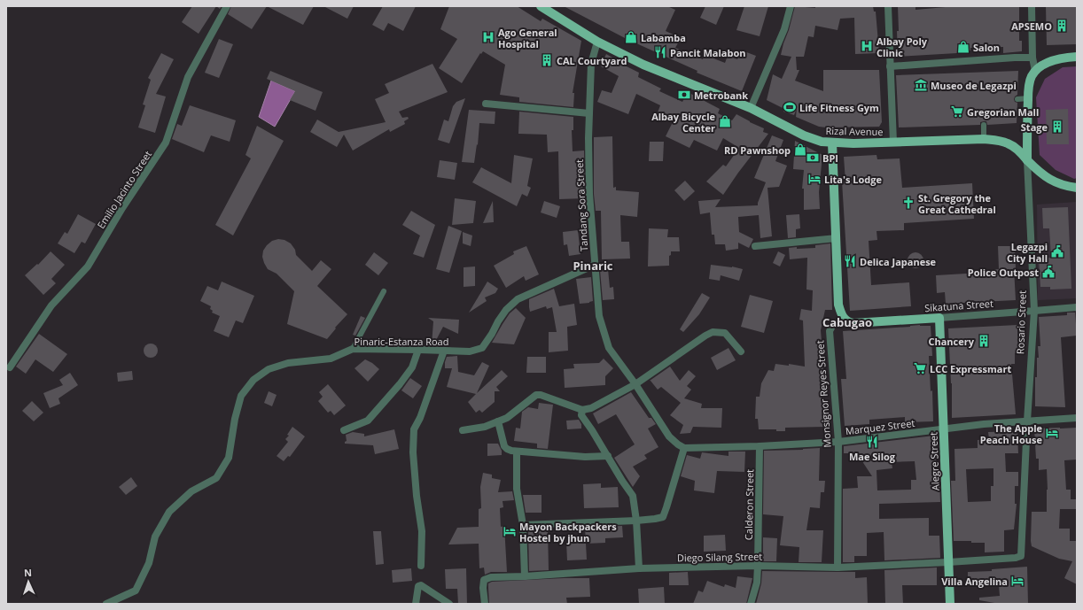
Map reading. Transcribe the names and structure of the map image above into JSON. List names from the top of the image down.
{
  "streets": {
    "main road": [
      "Rizal Avenue",
      "Sikatuna Street",
      "Rosario Street",
      "Alegre Street"
    ],
    "street": [
      "Emilio Jacinto Street",
      "Tandang Sora Street",
      "Pinaric-Estanza Road",
      "Monsignor Reyes Street",
      "Marquez Street",
      "Calderon Street",
      "Diego Silang Street"
    ]
  },
  "crossings": [
    ["Rizal Avenue", "Tandang Sora Street"],
    ["Rizal Avenue", "Rosario Street"],
    ["Tandang Sora Street", "Pinaric-Estanza Road"],
    ["Tandang Sora Street", "Marquez Street"],
    ["Sikatuna Street", "Rosario Street"],
    ["Sikatuna Street", "Monsignor Reyes Street"],
    ["Sikatuna Street", "Alegre Street"],
    ["Rosario Street", "Marquez Street"],
    ["Rosario Street", "Diego Silang Street"],
    ["Monsignor Reyes Street", "Marquez Street"],
    ["Monsignor Reyes Street", "Diego Silang Street"],
    ["Marquez Street", "Alegre Street"],
    ["Marquez Street", "Calderon Street"],
    ["Alegre Street", "Diego Silang Street"],
    ["Calderon Street", "Diego Silang Street"]
  ],
  "districts": ["Pinaric", "Cabugao"],
  "places": {
    "building": [
      "APSEMO",
      "CAL Courtyard",
      "Stage",
      "Chancery"
    ],
    "hospital": ["Ago General Hospital", "Albay Poly Clinic"],
    "shop": [
      "Labamba",
      "Salon",
      "Albay Bicycle Center",
      "RD Pawnshop"
    ],
    "restaurant": ["Pancit Malabon", "Delica Japanese", "Mae Silog"],
    "museum": ["Museo de Legazpi"],
    "bank": ["Metrobank", "BPI"],
    "sports": ["Life Fitness Gym"],
    "supermarket": ["Gregorian Mall", "LCC Expressmart"],
    "hotel": [
      "Lita's Lodge",
      "The Apple Peach House",
      "Mayon Backpackers Hostel by jhun",
      "Villa Angelina"
    ],
    "church": ["St. Gregory the Great Cathedral"],
    "public building": ["Legazpi City Hall", "Police Outpost"]
  },
  "north": "top"
}
